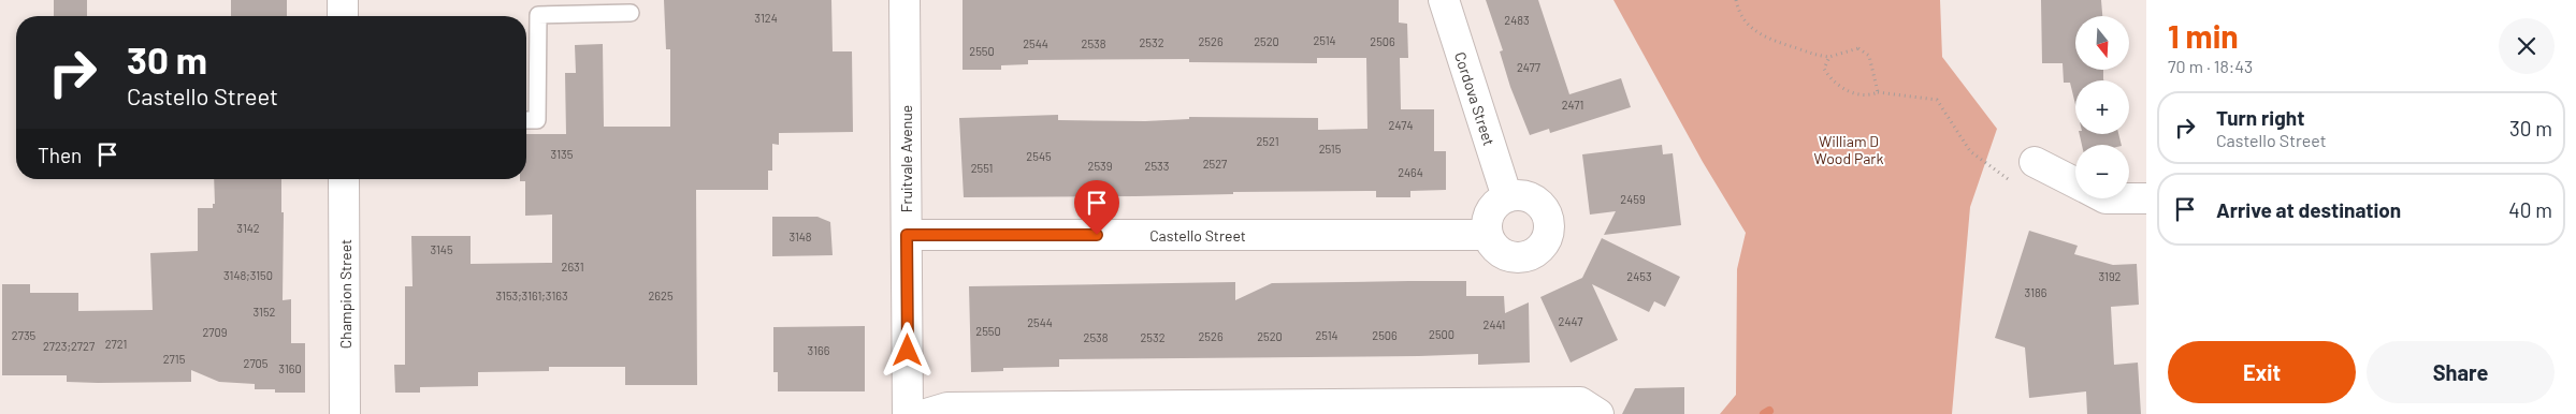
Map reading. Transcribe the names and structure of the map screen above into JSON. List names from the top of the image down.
{
  "streets": {
    "street": [
      "Cordova Street",
      "Fruitvale Avenue",
      "Castello Street",
      "Champion Street"
    ]
  },
  "crossings": [
    ["Cordova Street", "Castello Street"],
    ["Fruitvale Avenue", "Castello Street"]
  ],
  "parks": ["William D Wood Park"],
  "house_numbers": [
    "3124",
    "2483",
    "2514",
    "2526",
    "2520",
    "2506",
    "2532",
    "2544",
    "2538",
    "2550",
    "2477",
    "2471",
    "2474",
    "2521",
    "2515",
    "3135",
    "2545",
    "2527",
    "2539",
    "2533",
    "2551",
    "2464",
    "2459",
    "3142",
    "3148",
    "3145",
    "2631",
    "3148;3150",
    "2453",
    "3192",
    "3186",
    "3153;3161;3163",
    "2625",
    "3152",
    "2447",
    "2544",
    "2441",
    "2550",
    "2709",
    "2500",
    "2735",
    "2514",
    "2506",
    "2526",
    "2520",
    "2538",
    "2532",
    "2721",
    "2723;2727",
    "3166",
    "2715",
    "2705",
    "3160"
  ],
  "north": "bottom",
  "page": {
    "heading": ["1 min", "70 m · 18:43"],
    "map_buttons": ["+", "−"],
    "turn": ["30 m", "Castello Street"],
    "list": [
      {
        "name": "Turn right",
        "note": "Castello Street",
        "value": "30 m"
      },
      {
        "name": "Arrive at destination",
        "value": "40 m"
      }
    ],
    "then": "Then",
    "buttons": ["Exit", "Share"]
  }
}
